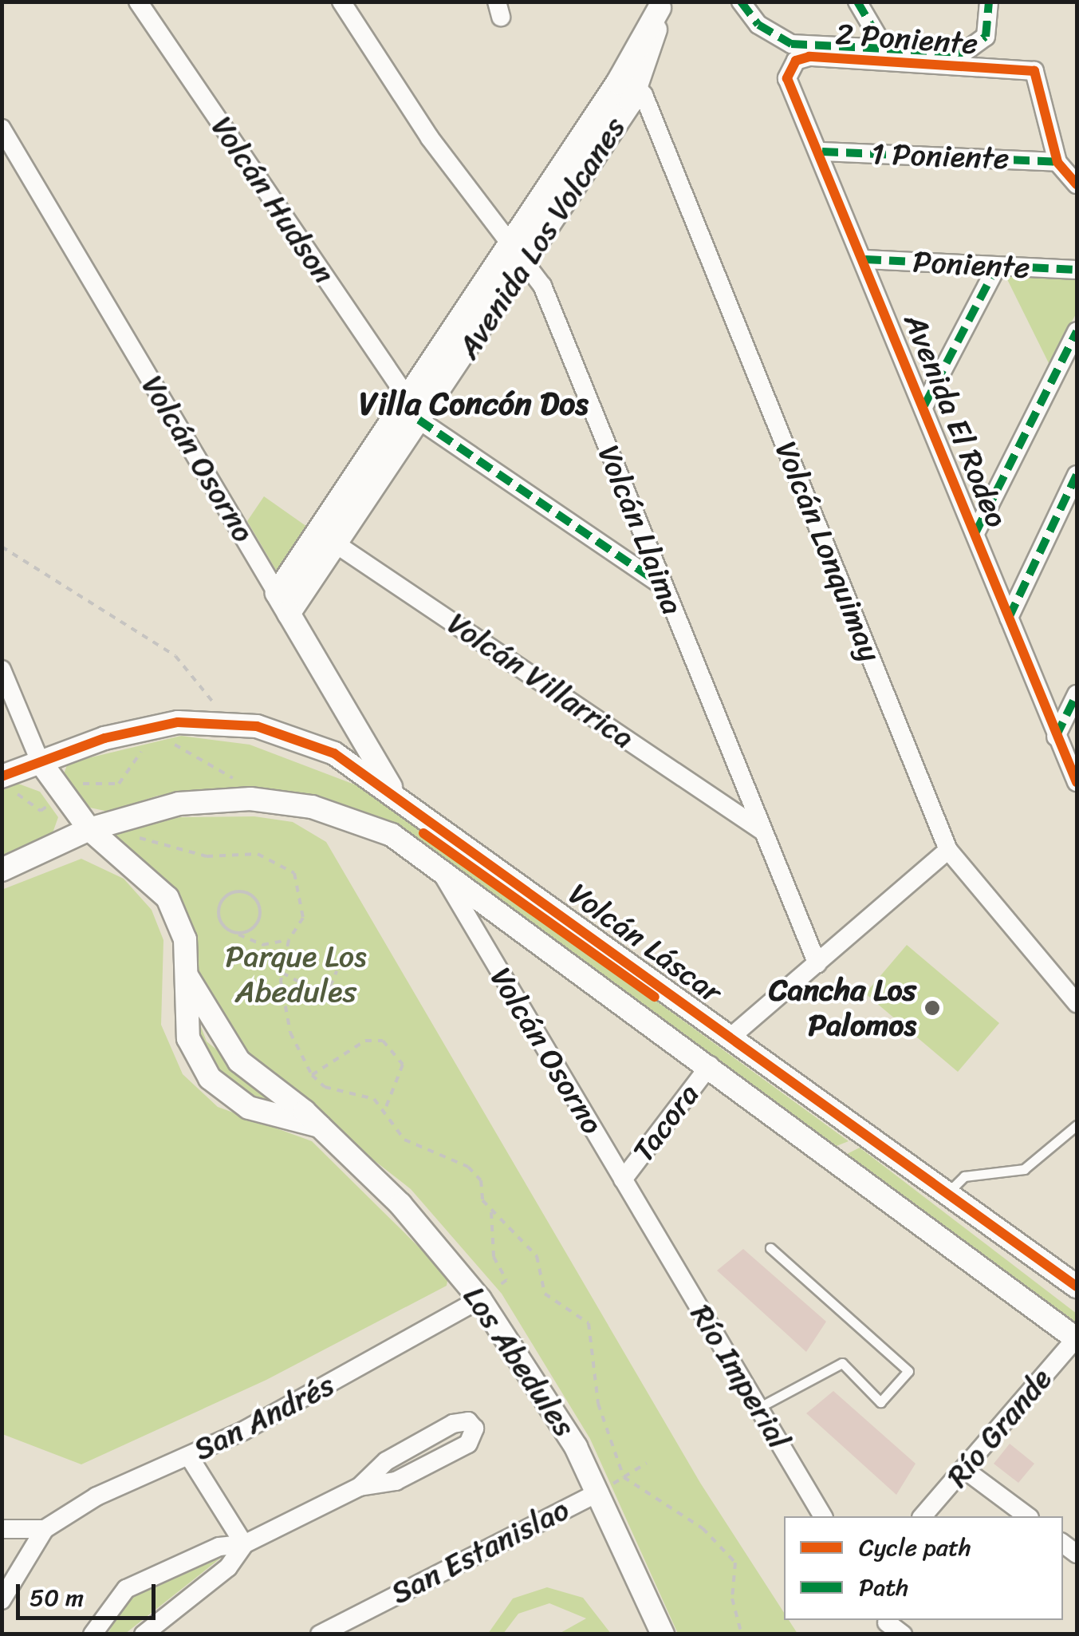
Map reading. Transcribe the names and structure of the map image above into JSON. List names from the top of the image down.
{
  "streets": {
    "street": [
      "2 Poniente",
      "1 Poniente",
      "Volcán Hudson",
      "Avenida Los Volcanes",
      "Poniente",
      "Avenida El Rodeo",
      "Volcán Osorno",
      "Volcán Llaima",
      "Volcán Lonquimay",
      "Volcán Villarrica",
      "Volcán Láscar",
      "Tacora",
      "Los Abedules",
      "Río Imperial",
      "San Andrés",
      "Río Grande",
      "San Estanislao"
    ]
  },
  "crossings": [
    ["2 Poniente", "1 Poniente"],
    ["2 Poniente", "Avenida El Rodeo"],
    ["1 Poniente", "Avenida El Rodeo"],
    ["Volcán Hudson", "Avenida Los Volcanes"],
    ["Avenida Los Volcanes", "Volcán Osorno"],
    ["Avenida Los Volcanes", "Volcán Llaima"],
    ["Avenida Los Volcanes", "Volcán Lonquimay"],
    ["Avenida Los Volcanes", "Volcán Villarrica"],
    ["Poniente", "Avenida El Rodeo"],
    ["Volcán Osorno", "Volcán Láscar"],
    ["Volcán Osorno", "Tacora"],
    ["Volcán Osorno", "Río Imperial"],
    ["Volcán Llaima", "Volcán Villarrica"],
    ["Volcán Láscar", "Tacora"],
    ["Volcán Láscar", "Los Abedules"],
    ["Volcán Láscar", "Río Grande"],
    ["Los Abedules", "San Andrés"],
    ["Los Abedules", "San Estanislao"]
  ],
  "districts": ["Villa Concón Dos"],
  "parks": ["Parque Los Abedules"],
  "places": ["Cancha Los Palomos"],
  "legend": ["Cycle path", "Path"],
  "scale_bar": "50 m"
}
